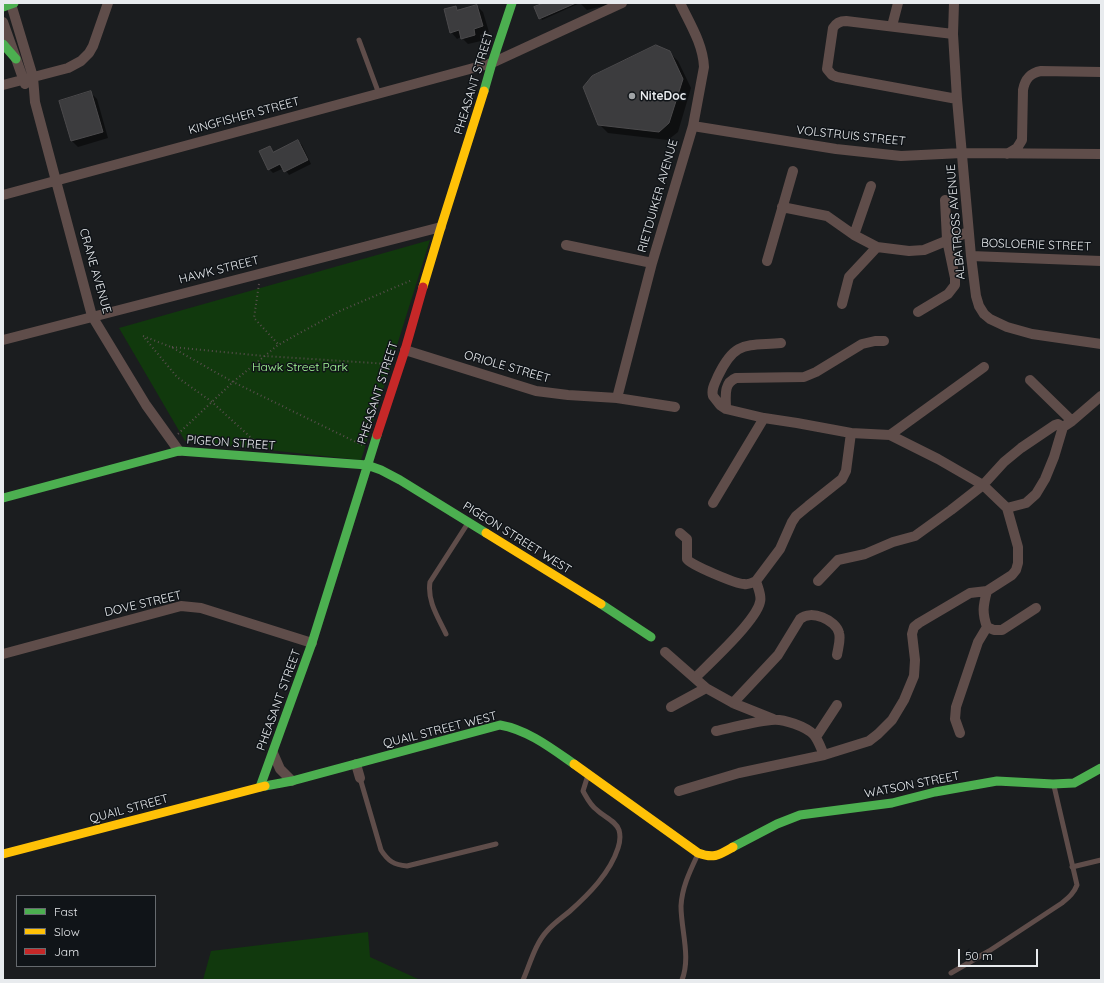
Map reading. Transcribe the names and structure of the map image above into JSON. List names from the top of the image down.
{
  "streets": {
    "street": [
      "PHEASANT STREET",
      "KINGFISHER STREET",
      "VOLSTRUIS STREET",
      "RIETDUIKER AVENUE",
      "ALBATROSS AVENUE",
      "BOSLOERIE STREET",
      "HAWK STREET",
      "CRANE AVENUE",
      "ORIOLE STREET",
      "PIGEON STREET",
      "PIGEON STREET WEST",
      "DOVE STREET",
      "QUAIL STREET WEST",
      "WATSON STREET",
      "QUAIL STREET"
    ]
  },
  "crossings": [
    ["PHEASANT STREET", "KINGFISHER STREET"],
    ["PHEASANT STREET", "HAWK STREET"],
    ["PHEASANT STREET", "ORIOLE STREET"],
    ["PHEASANT STREET", "PIGEON STREET"],
    ["PHEASANT STREET", "PIGEON STREET WEST"],
    ["PHEASANT STREET", "DOVE STREET"],
    ["PHEASANT STREET", "QUAIL STREET WEST"],
    ["PHEASANT STREET", "QUAIL STREET"],
    ["KINGFISHER STREET", "CRANE AVENUE"],
    ["VOLSTRUIS STREET", "RIETDUIKER AVENUE"],
    ["VOLSTRUIS STREET", "ALBATROSS AVENUE"],
    ["RIETDUIKER AVENUE", "ORIOLE STREET"],
    ["ALBATROSS AVENUE", "BOSLOERIE STREET"],
    ["HAWK STREET", "CRANE AVENUE"],
    ["CRANE AVENUE", "PIGEON STREET"],
    ["PIGEON STREET", "PIGEON STREET WEST"],
    ["QUAIL STREET WEST", "WATSON STREET"],
    ["QUAIL STREET WEST", "QUAIL STREET"]
  ],
  "parks": ["Hawk Street Park"],
  "places": ["NiteDoc"],
  "legend": ["Fast", "Slow", "Jam"],
  "scale_bar": "50 m"
}
